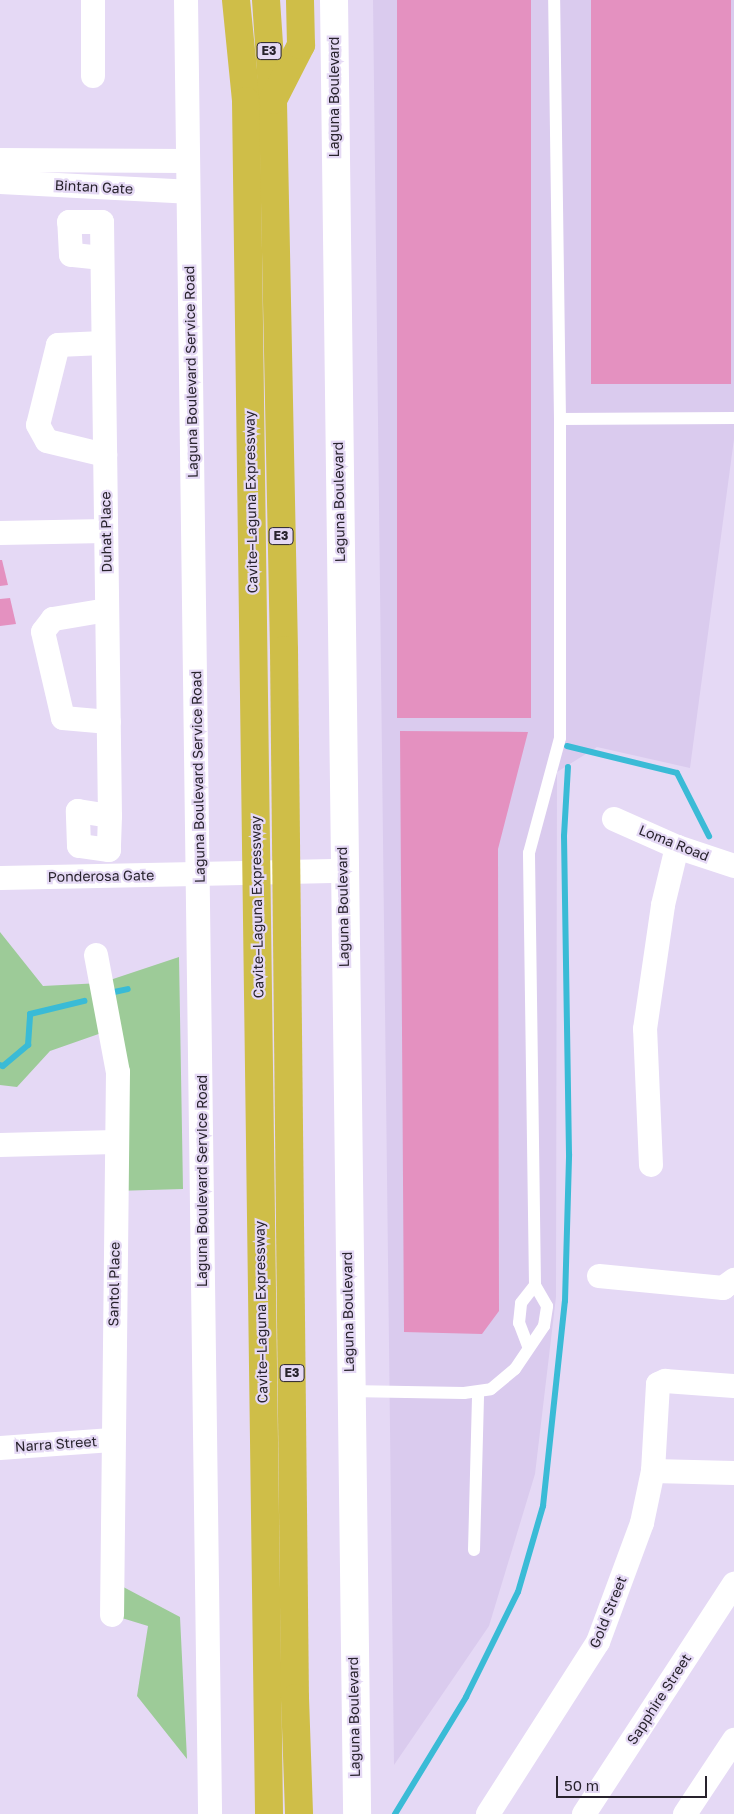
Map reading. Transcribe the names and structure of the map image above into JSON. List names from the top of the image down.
{
  "streets": {
    "highway": ["E3", "Cavite–Laguna Expressway"],
    "main road": ["Laguna Boulevard"],
    "street": [
      "Bintan Gate",
      "Laguna Boulevard Service Road",
      "Duhat Place",
      "Loma Road",
      "Ponderosa Gate",
      "Santol Place",
      "Narra Street",
      "Gold Street",
      "Sapphire Street"
    ]
  },
  "crossings": [
    ["Laguna Boulevard", "Ponderosa Gate"],
    ["Bintan Gate", "Laguna Boulevard Service Road"],
    ["Laguna Boulevard Service Road", "Ponderosa Gate"],
    ["Santol Place", "Narra Street"]
  ],
  "scale_bar": "50 m"
}
